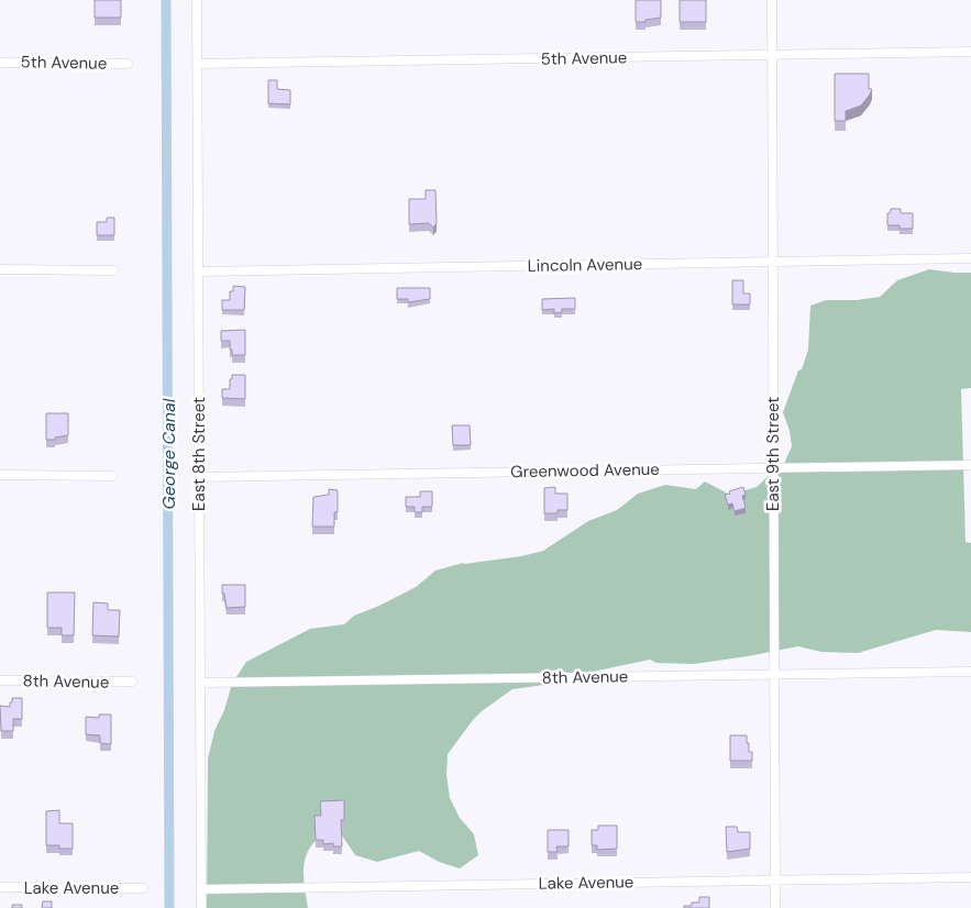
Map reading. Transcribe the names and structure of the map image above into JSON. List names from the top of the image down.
{
  "streets": {
    "street": [
      "5th Avenue",
      "Lincoln Avenue",
      "East 8th Street",
      "East 9th Street",
      "Greenwood Avenue",
      "8th Avenue",
      "Lake Avenue"
    ]
  },
  "crossings": [
    ["5th Avenue", "East 8th Street"],
    ["5th Avenue", "East 9th Street"],
    ["Lincoln Avenue", "East 8th Street"],
    ["Lincoln Avenue", "East 9th Street"],
    ["East 8th Street", "Greenwood Avenue"],
    ["East 8th Street", "8th Avenue"],
    ["East 8th Street", "Lake Avenue"],
    ["East 9th Street", "Greenwood Avenue"],
    ["East 9th Street", "8th Avenue"],
    ["East 9th Street", "Lake Avenue"]
  ],
  "water": ["George Canal"]
}
